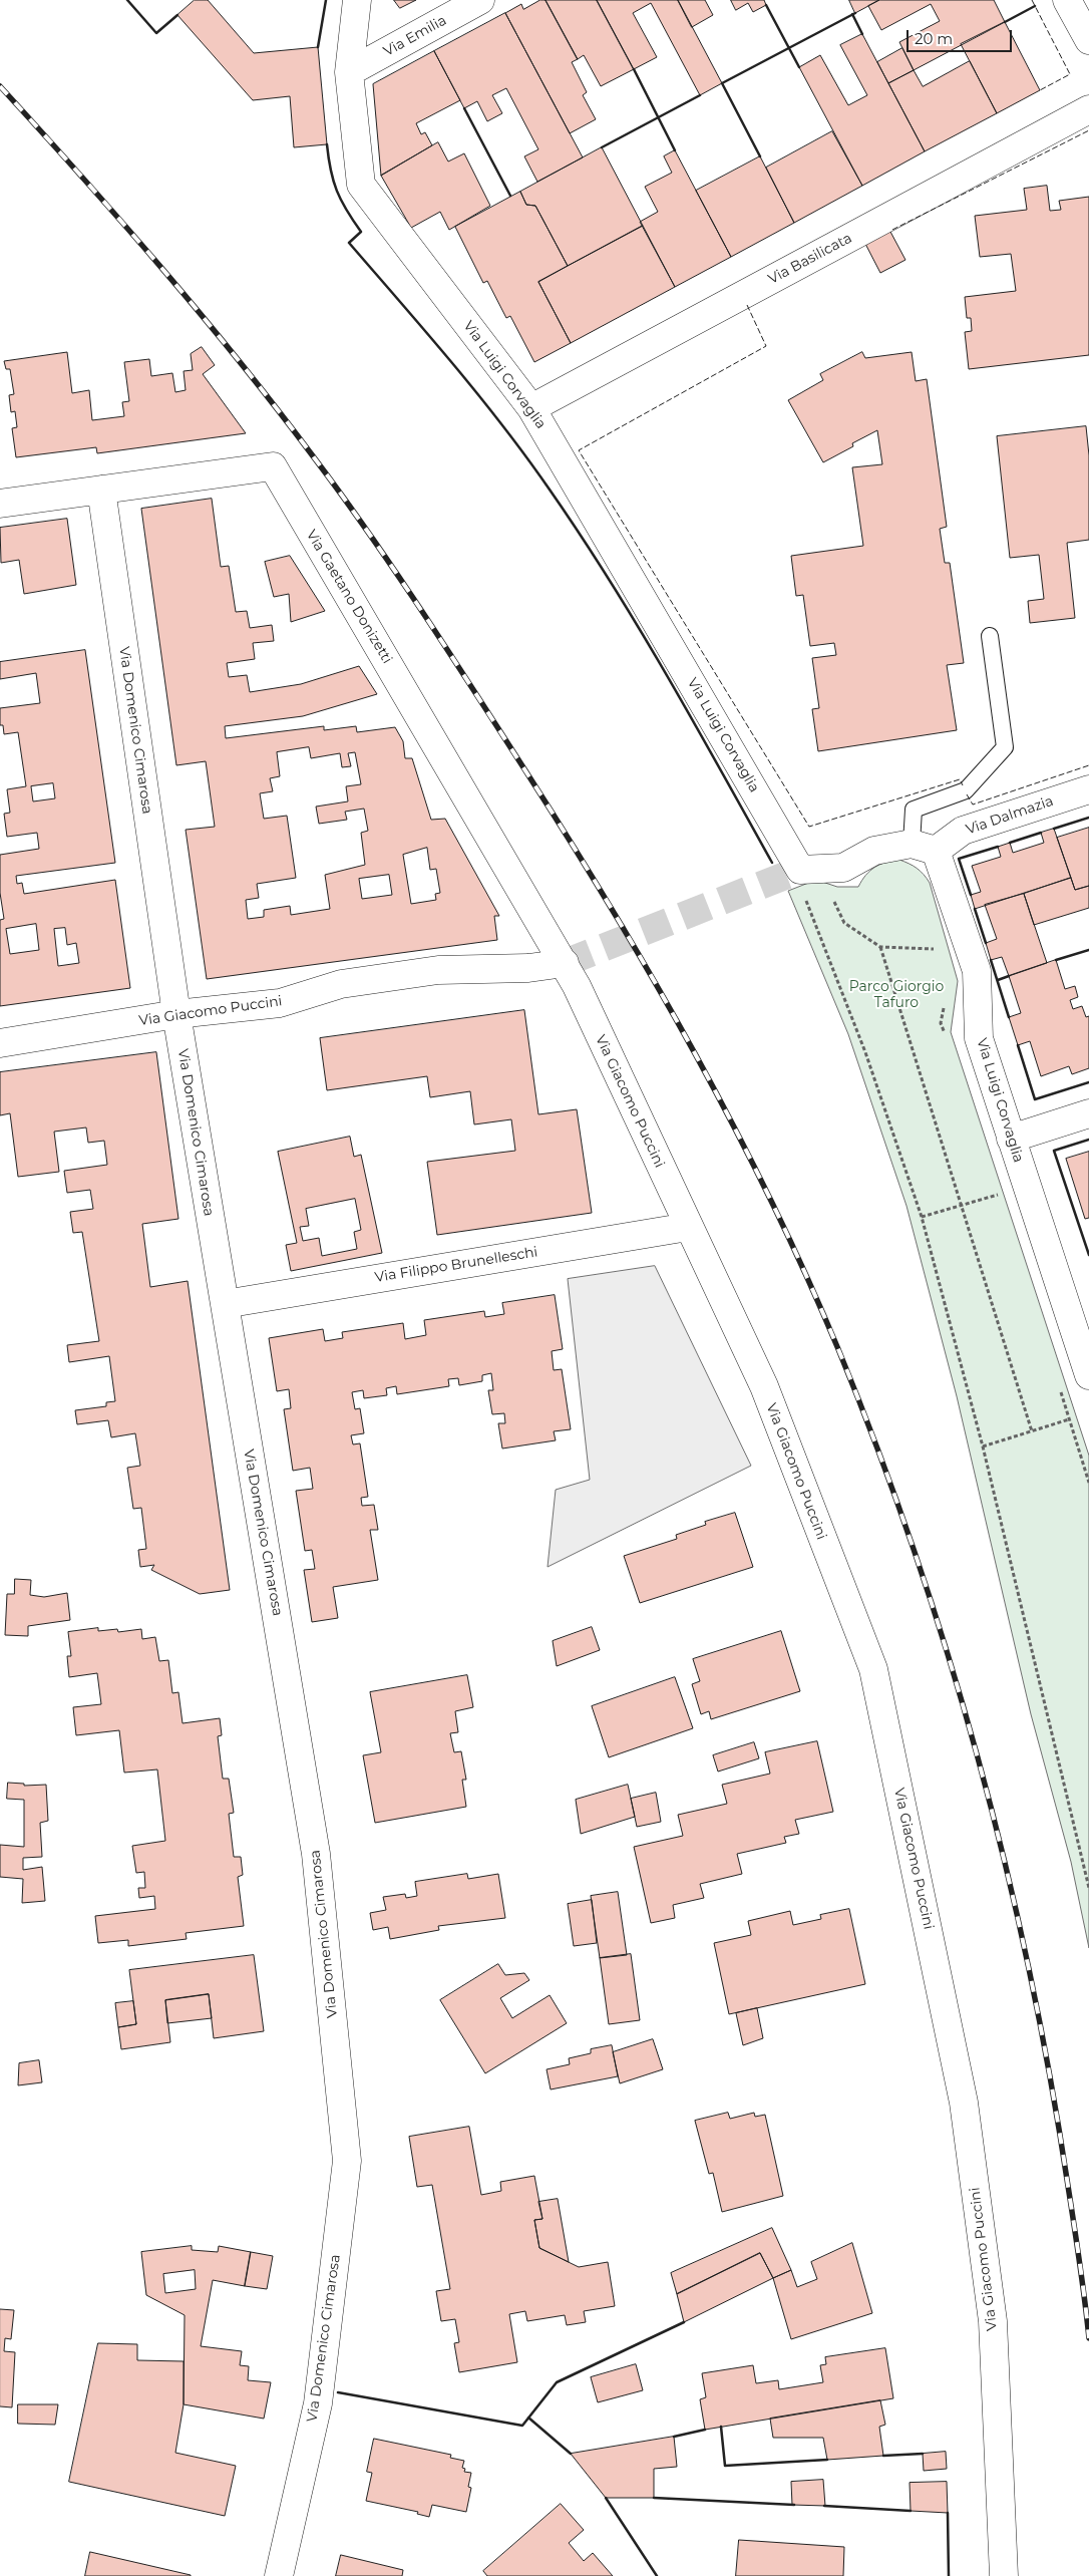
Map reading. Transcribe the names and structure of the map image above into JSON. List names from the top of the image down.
{
  "streets": {
    "street": [
      "Via Emilia",
      "Via Basilicata",
      "Via Luigi Corvaglia",
      "Via Gaetano Donizetti",
      "Via Domenico Cimarosa",
      "Via Dalmazia",
      "Via Giacomo Puccini",
      "Via Filippo Brunelleschi"
    ]
  },
  "crossings": [
    ["Via Emilia", "Via Luigi Corvaglia"],
    ["Via Basilicata", "Via Luigi Corvaglia"],
    ["Via Luigi Corvaglia", "Via Dalmazia"],
    ["Via Gaetano Donizetti", "Via Domenico Cimarosa"],
    ["Via Gaetano Donizetti", "Via Giacomo Puccini"],
    ["Via Domenico Cimarosa", "Via Giacomo Puccini"],
    ["Via Domenico Cimarosa", "Via Filippo Brunelleschi"],
    ["Via Giacomo Puccini", "Via Filippo Brunelleschi"]
  ],
  "parks": ["Parco Giorgio Tafuro"],
  "scale_bar": "20 m"
}
